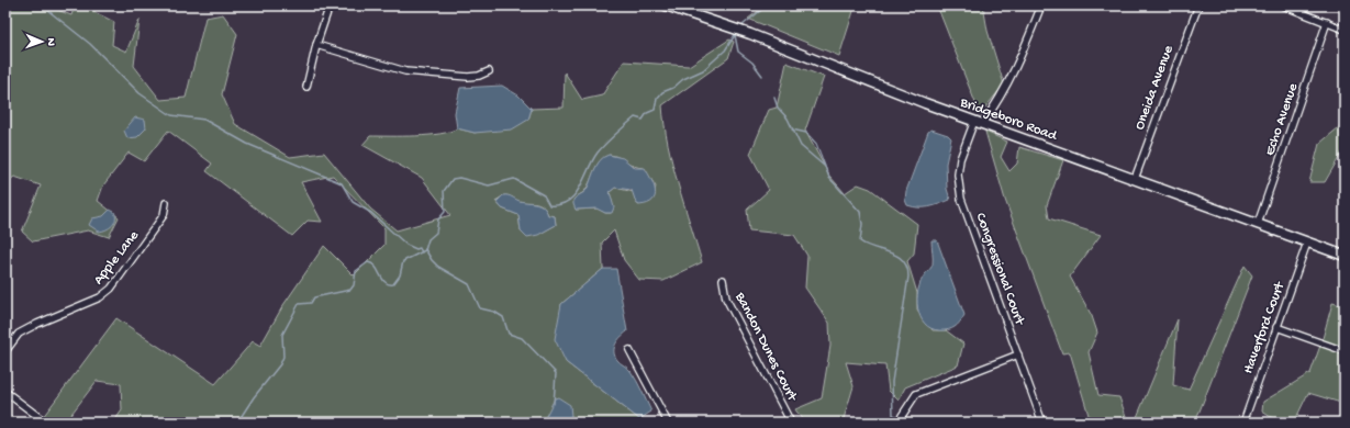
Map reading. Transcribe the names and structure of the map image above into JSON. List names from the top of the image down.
{
  "streets": {
    "main road": ["Bridgeboro Road"],
    "street": [
      "Oneida Avenue",
      "Echo Avenue",
      "Apple Lane",
      "Congressional Court",
      "Haverford Court",
      "Bandon Dunes Court"
    ]
  },
  "crossings": [
    ["Oneida Avenue", "Bridgeboro Road"],
    ["Bridgeboro Road", "Echo Avenue"],
    ["Bridgeboro Road", "Congressional Court"],
    ["Bridgeboro Road", "Haverford Court"]
  ],
  "north": "right"
}
